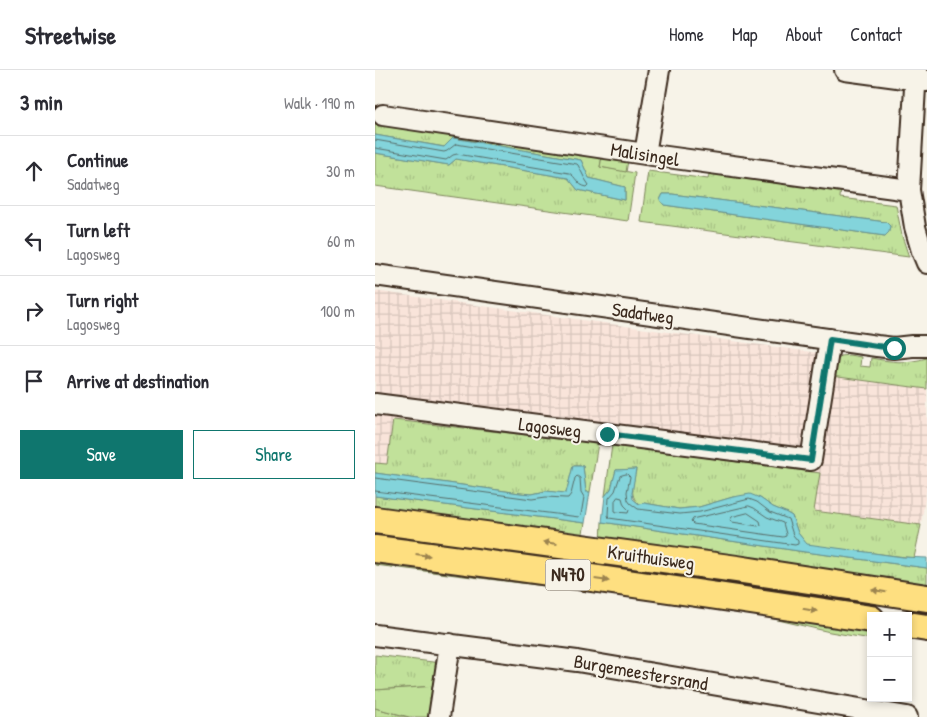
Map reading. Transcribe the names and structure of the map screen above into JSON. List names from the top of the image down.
{
  "streets": {
    "main road": ["Kruithuisweg", "N470"],
    "street": [
      "Malisingel",
      "Sadatweg",
      "Lagosweg",
      "Burgemeestersrand"
    ]
  },
  "crossings": [
    ["Sadatweg", "Lagosweg"]
  ],
  "page": {
    "header": "Streetwise",
    "nav": [
      "Home",
      "Map",
      "About",
      "Contact"
    ],
    "heading": ["3 min", "Walk · 190 m"],
    "list": [
      ["Continue", "Sadatweg", "30 m"],
      ["Turn left", "Lagosweg", "60 m"],
      ["Turn right", "Lagosweg", "100 m"],
      "Arrive at destination"
    ],
    "buttons": ["Save", "Share"],
    "map_buttons": ["+", "−"]
  }
}
